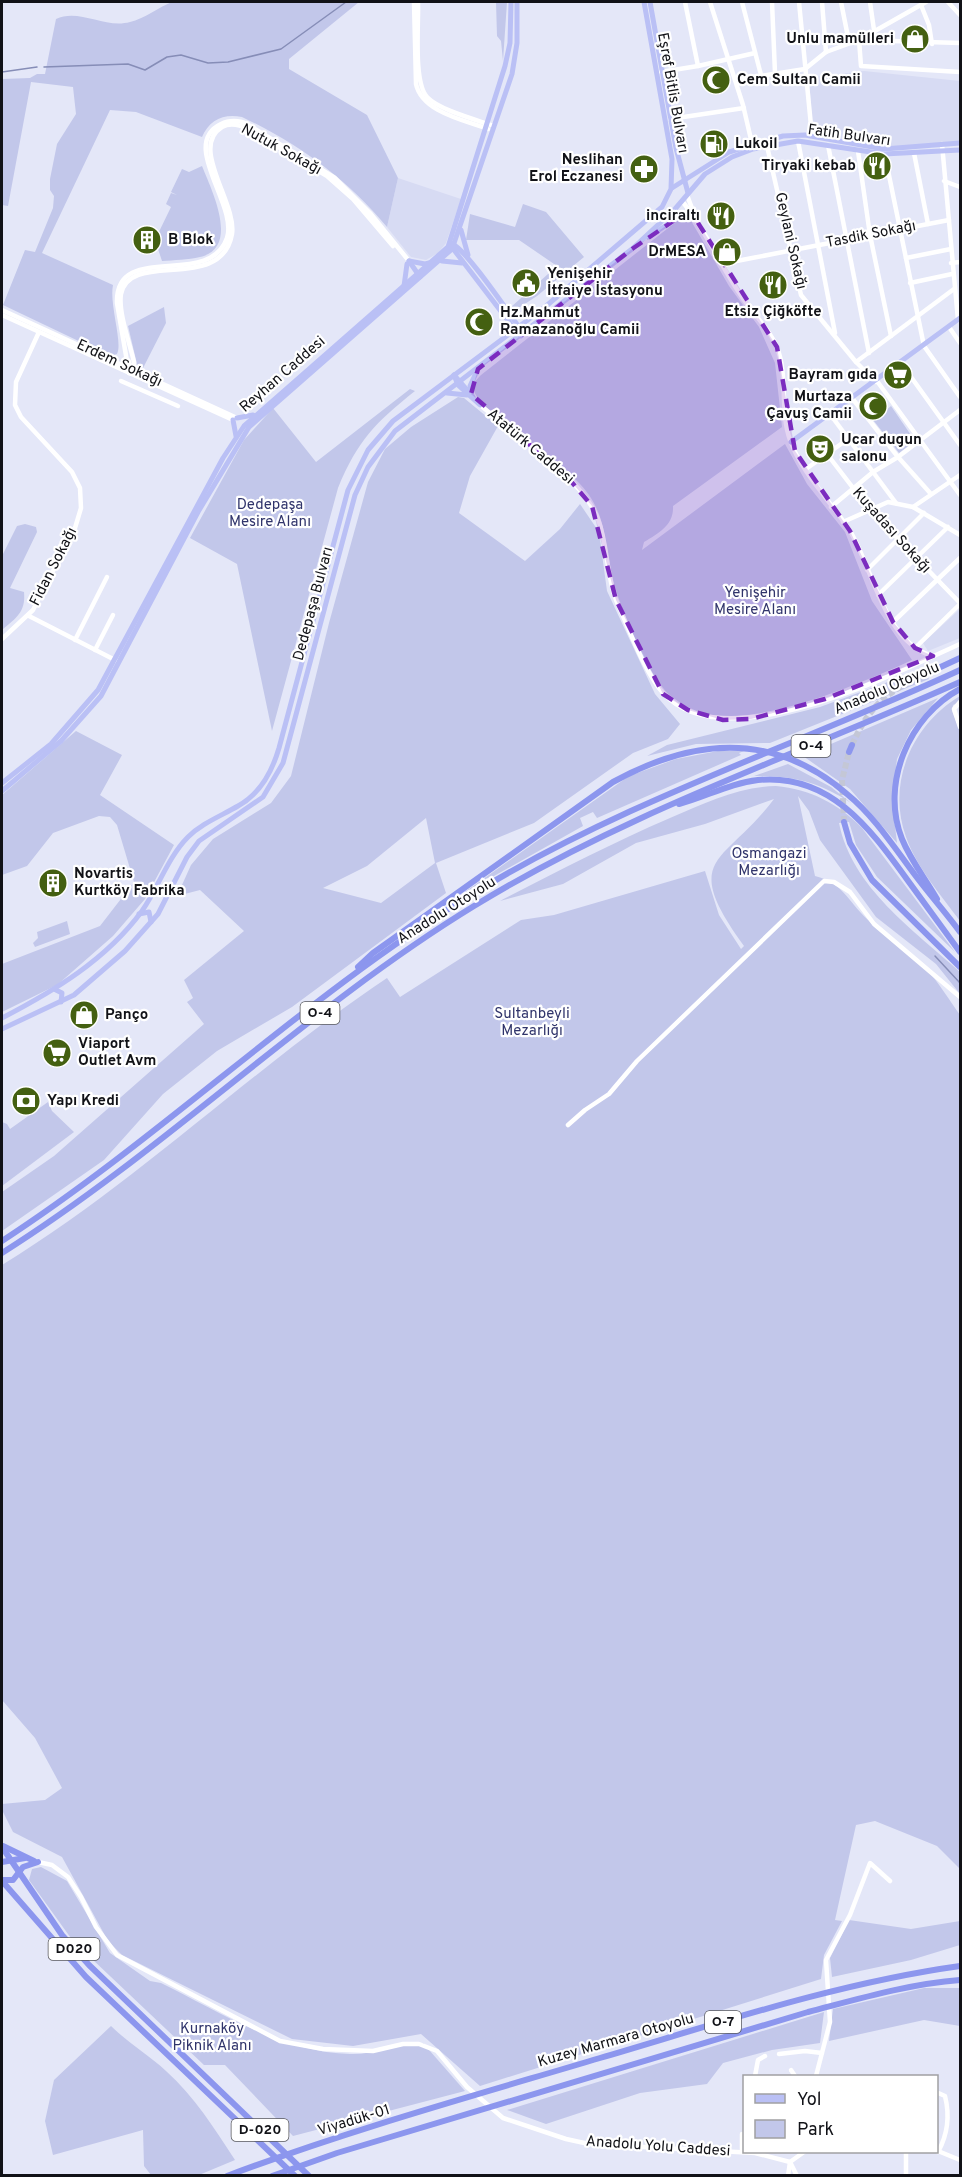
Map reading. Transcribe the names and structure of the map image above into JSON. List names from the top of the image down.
{
  "streets": {
    "highway": [
      "Anadolu Otoyolu",
      "O-4",
      "D020",
      "O-7",
      "Kuzey Marmara Otoyolu",
      "Viyadük-01",
      "D-020"
    ],
    "main road": [
      "Eşref Bitlis Bulvarı",
      "Fatih Bulvarı",
      "Reyhan Caddesi",
      "Dedepaşa Bulvarı"
    ],
    "street": [
      "Nutuk Sokağı",
      "Tasdik Sokağı",
      "Geylani Sokağı",
      "Erdem Sokağı",
      "Atatürk Caddesi",
      "Kuşadası Sokağı",
      "Fidan Sokağı",
      "Anadolu Yolu Caddesi"
    ]
  },
  "crossings": [
    ["Eşref Bitlis Bulvarı", "Fatih Bulvarı"],
    ["Eşref Bitlis Bulvarı", "Dedepaşa Bulvarı"],
    ["Fatih Bulvarı", "Geylani Sokağı"],
    ["Fatih Bulvarı", "Dedepaşa Bulvarı"],
    ["Nutuk Sokağı", "Erdem Sokağı"],
    ["Tasdik Sokağı", "Geylani Sokağı"],
    ["Erdem Sokağı", "Fidan Sokağı"],
    ["D020", "D-020"],
    ["Kuzey Marmara Otoyolu", "Viyadük-01"]
  ],
  "parks": [
    "Dedepaşa Mesire Alanı",
    "Yenişehir Mesire Alanı",
    "Osmangazi Mezarlığı",
    "Sultanbeyli Mezarlığı",
    "Kurnaköy Piknik Alanı"
  ],
  "places": {
    "shop": ["Unlu mamülleri", "DrMESA", "Panço"],
    "mosque": ["Cem Sultan Camii", "Hz.Mahmut Ramazanoğlu Camii", "Murtaza Çavuş Camii"],
    "fuel station": ["Lukoil"],
    "restaurant": ["Tiryaki kebab", "inciraltı", "Etsiz Çiğköfte"],
    "pharmacy": ["Neslihan Erol Eczanesi"],
    "building": ["B Blok", "Novartis Kurtköy Fabrika"],
    "public building": ["Yenişehir İtfaiye İstasyonu"],
    "supermarket": ["Bayram gıda", "Viaport Outlet Avm"],
    "theatre": ["Ucar dugun salonu"],
    "bank": ["Yapı Kredi"]
  },
  "legend": ["Yol", "Park"]
}
